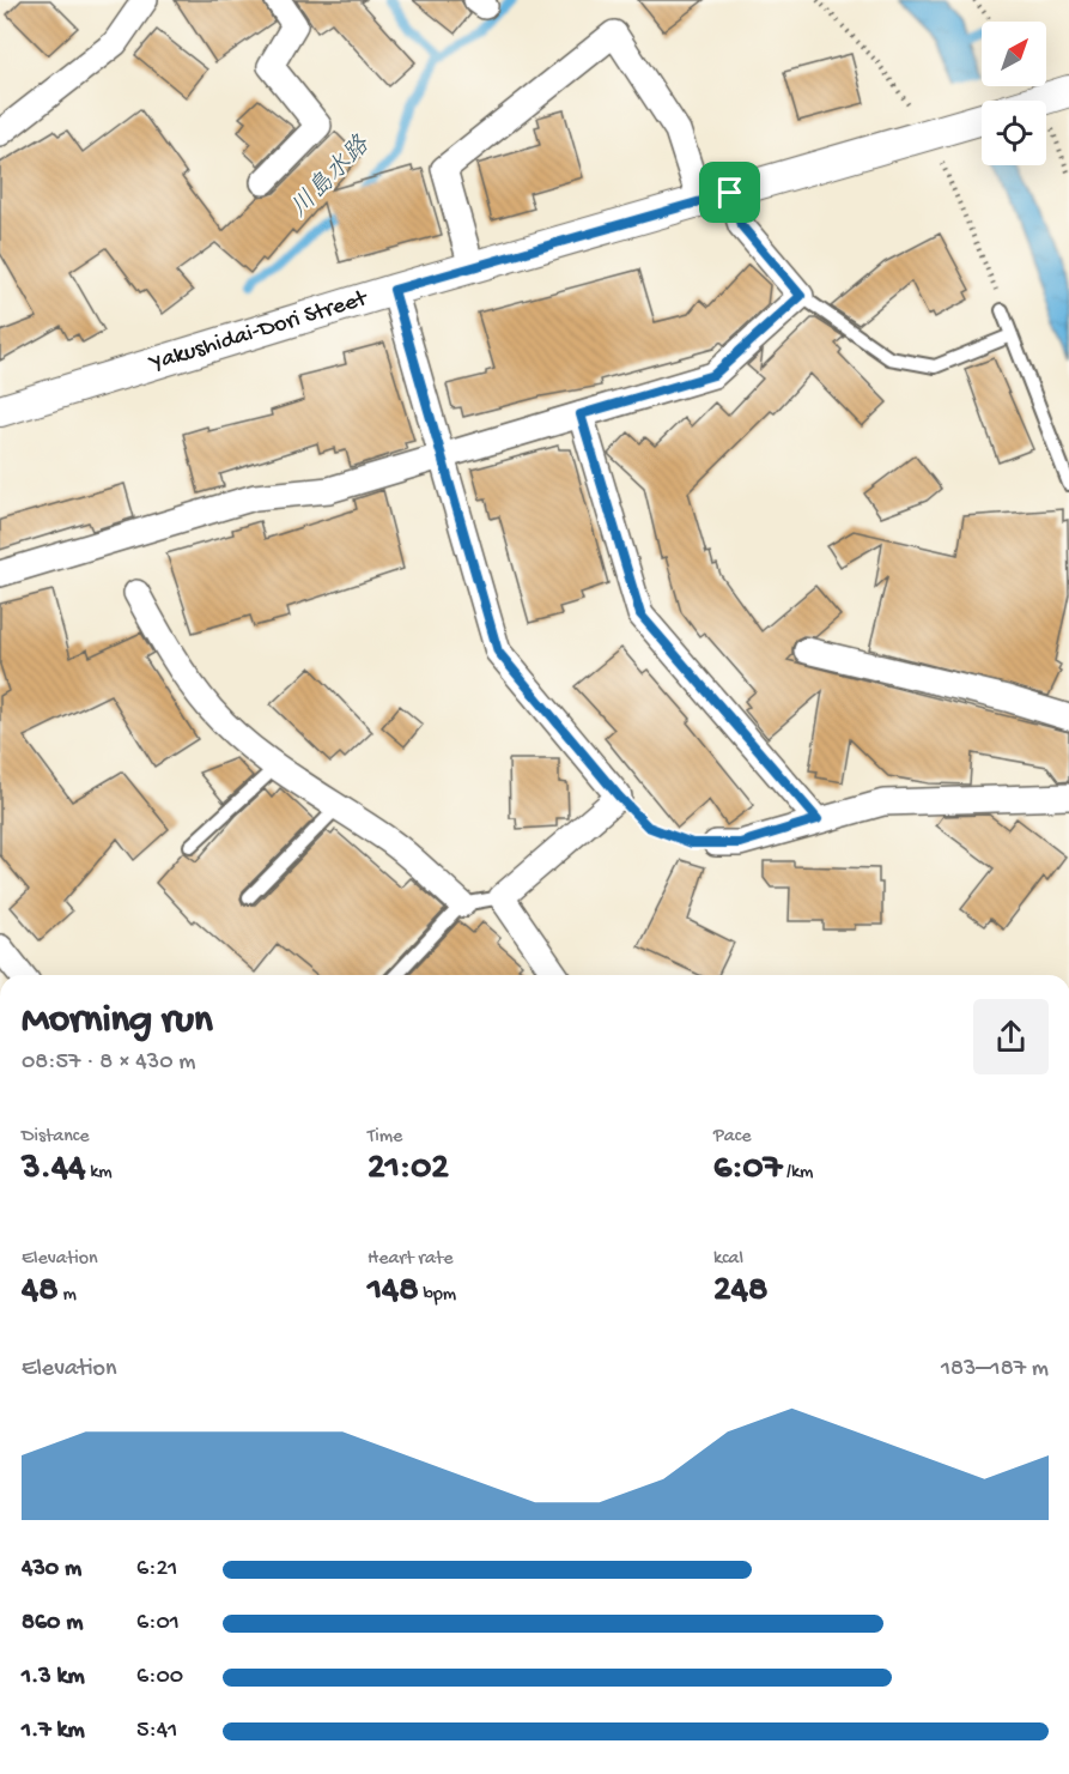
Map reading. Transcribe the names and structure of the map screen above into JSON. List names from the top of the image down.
{
  "streets": {
    "street": ["Yakushidai-Dori Street"]
  },
  "water": ["川島水路"],
  "north": "top right",
  "page": {
    "heading": ["Morning run", "08:57 · 8 × 430 m"],
    "stats": [
      ["Distance", "3.44 km"],
      ["Time", "21:02"],
      ["Pace", "6:07 /km"],
      ["Elevation", "48 m"],
      ["Heart rate", "148 bpm"],
      ["kcal", "248"]
    ],
    "chart": ["Elevation", "183–187 m"],
    "list": [
      {
        "name": "430 m",
        "note": "6:21"
      },
      {
        "name": "860 m",
        "note": "6:01"
      },
      {
        "name": "1.3 km",
        "note": "6:00"
      },
      {
        "name": "1.7 km",
        "note": "5:41"
      }
    ]
  }
}
